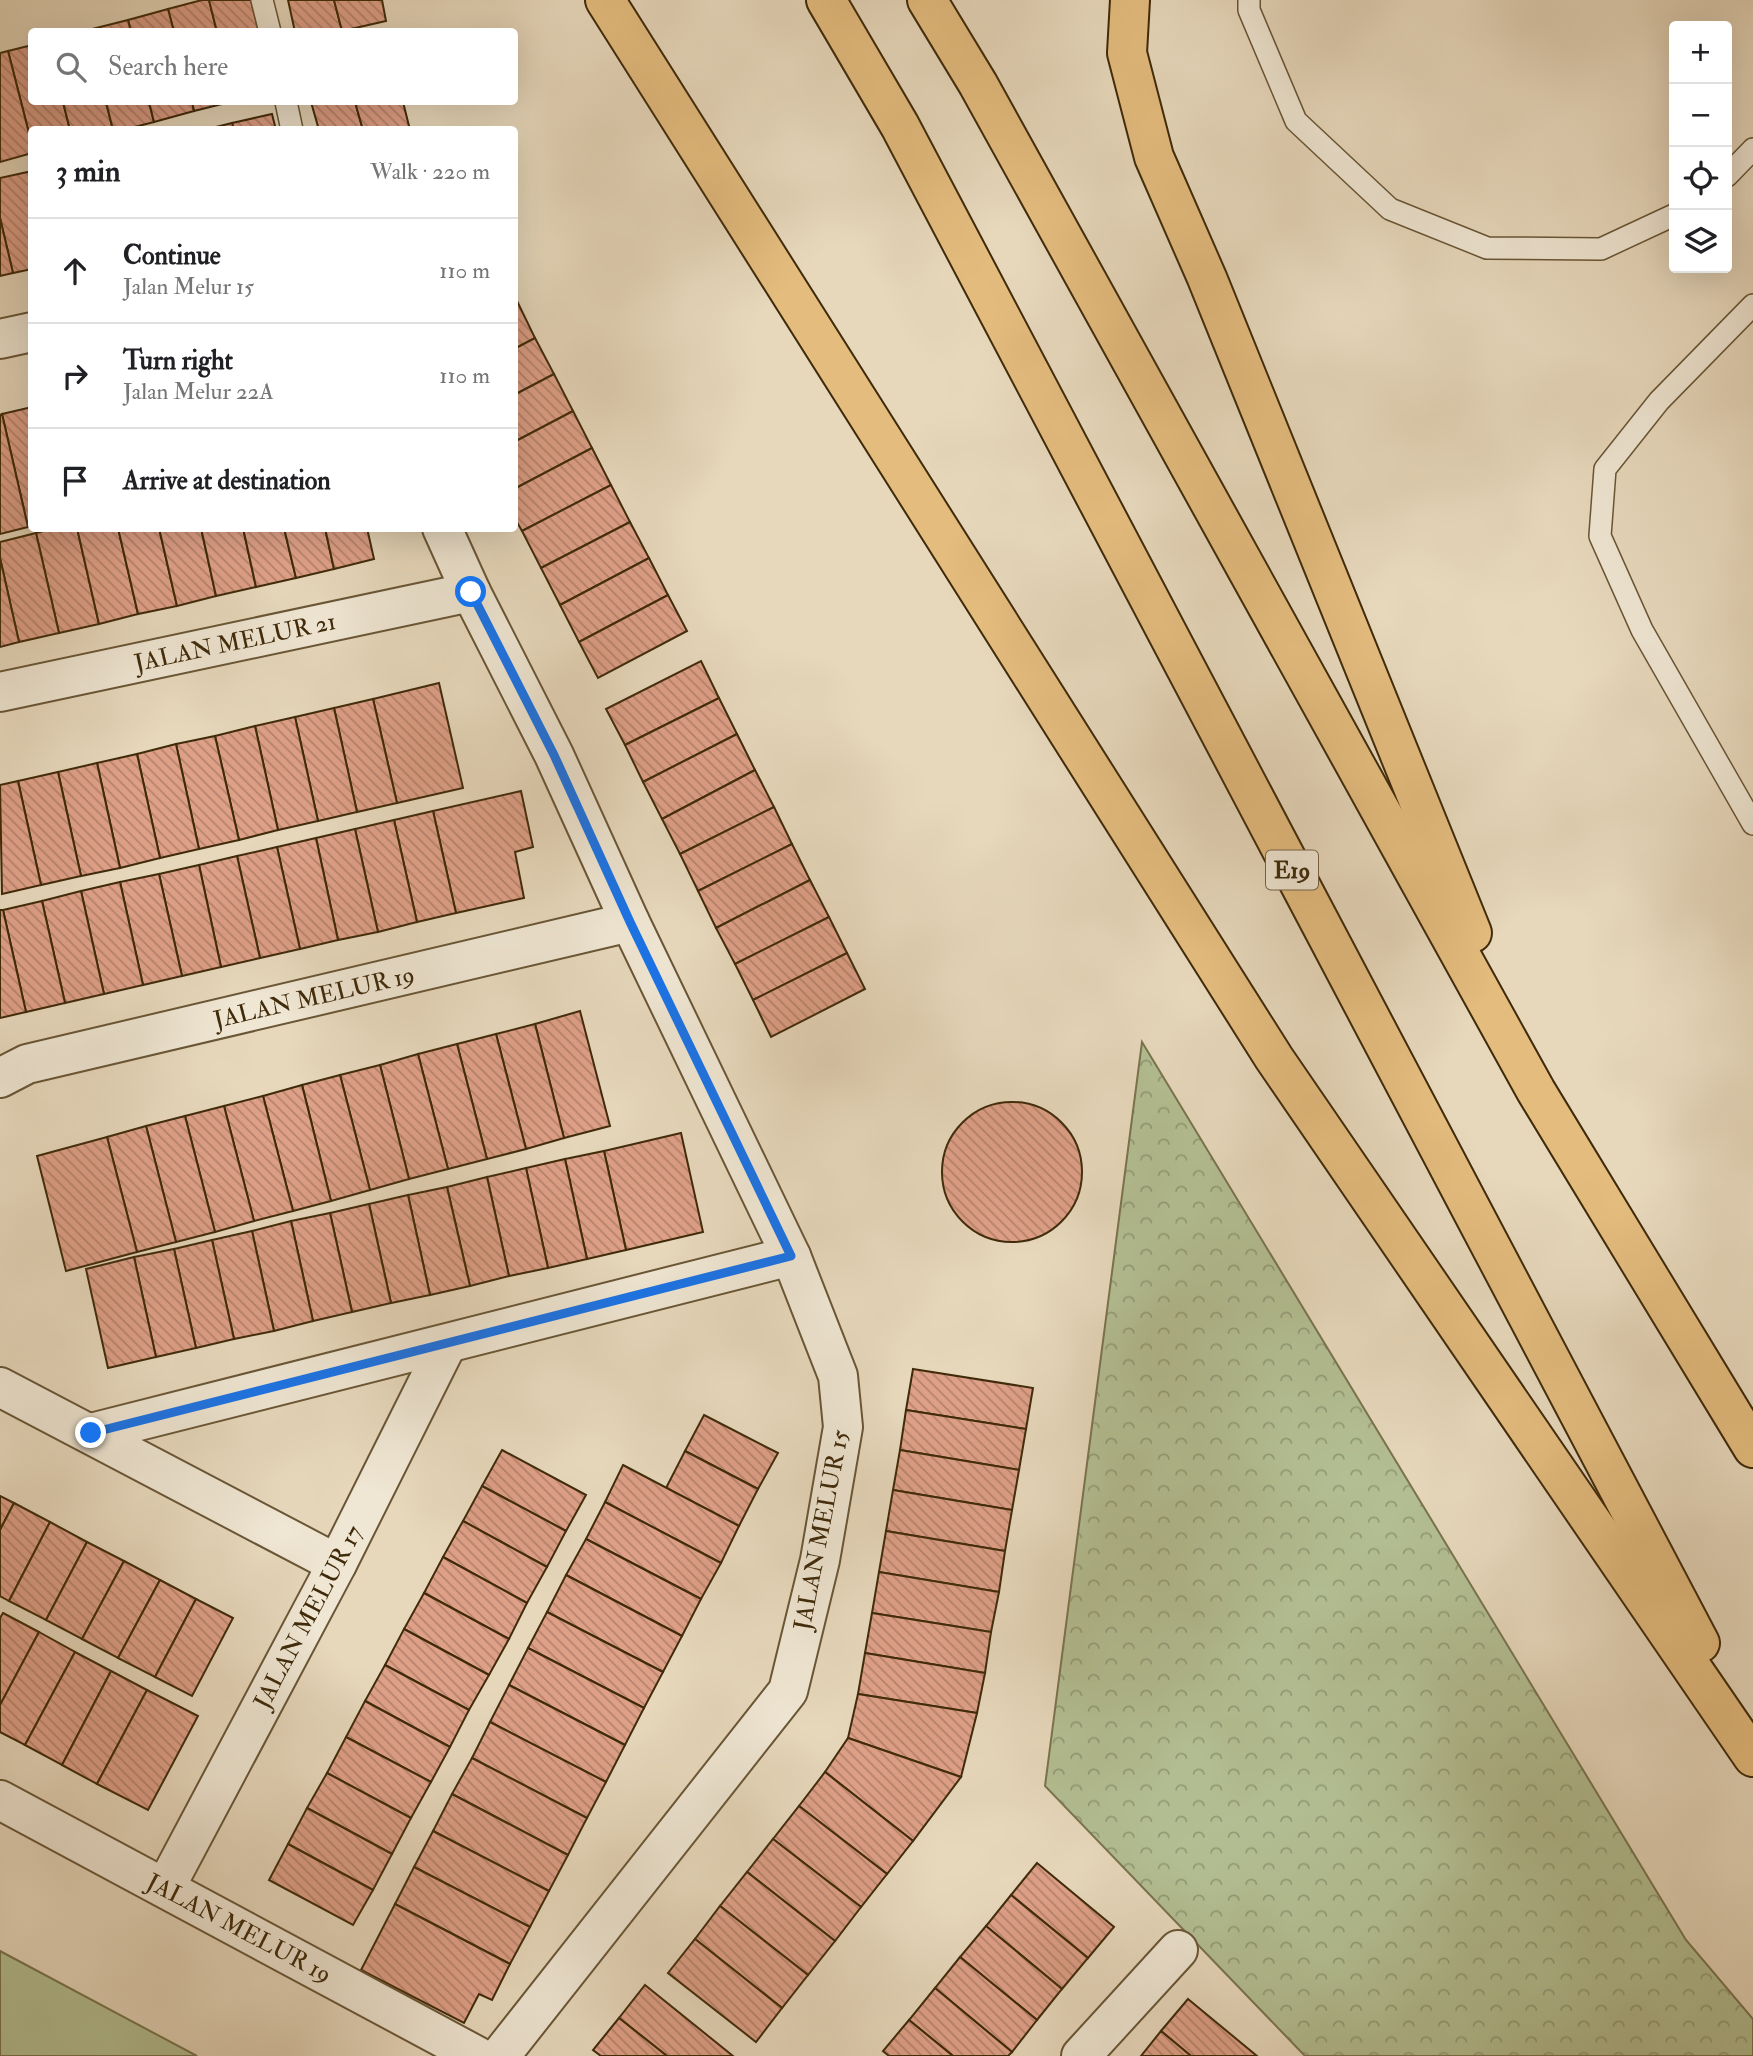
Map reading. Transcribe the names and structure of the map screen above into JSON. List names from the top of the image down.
{
  "streets": {
    "highway": ["E19"],
    "street": [
      "JALAN MELUR 21",
      "JALAN MELUR 19",
      "JALAN MELUR 15",
      "JALAN MELUR 17"
    ]
  },
  "crossings": [
    ["JALAN MELUR 21", "JALAN MELUR 15"],
    ["JALAN MELUR 19", "JALAN MELUR 15"],
    ["JALAN MELUR 19", "JALAN MELUR 17"]
  ],
  "page": {
    "map_buttons": ["+", "−"],
    "search": "Search here",
    "heading": ["3 min", "Walk · 220 m"],
    "list": [
      ["Continue", "Jalan Melur 15", "110 m"],
      ["Turn right", "Jalan Melur 22A", "110 m"],
      "Arrive at destination"
    ]
  }
}
